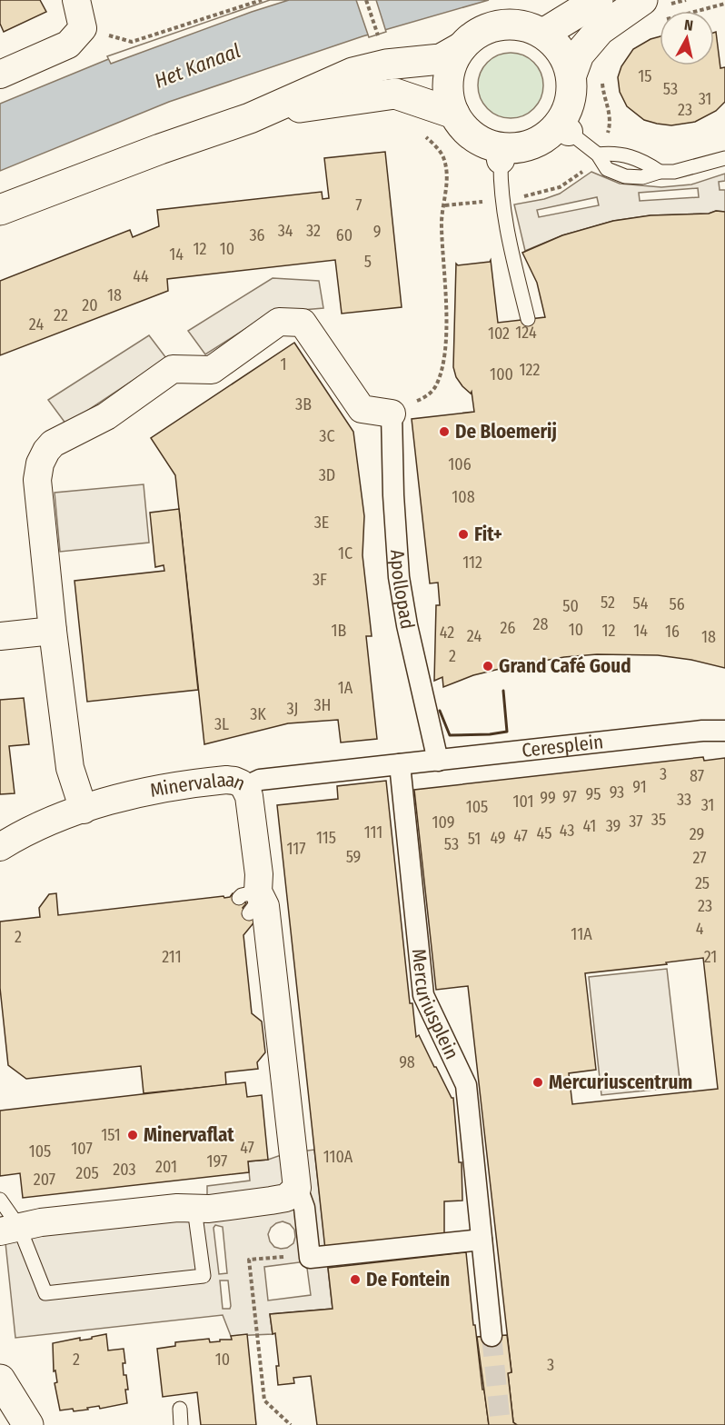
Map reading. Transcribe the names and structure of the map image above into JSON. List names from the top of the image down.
{
  "streets": {
    "street": [
      "Apollopad",
      "Ceresplein",
      "Minervalaan",
      "Mercuriusplein"
    ]
  },
  "crossings": [
    ["Apollopad", "Ceresplein"],
    ["Ceresplein", "Minervalaan"],
    ["Ceresplein", "Mercuriusplein"],
    ["Minervalaan", "Mercuriusplein"]
  ],
  "water": ["Het Kanaal"],
  "places": [
    "De Bloemerij",
    "Fit+",
    "Grand Café Goud",
    "Mercuriuscentrum",
    "Minervaflat",
    "De Fontein"
  ],
  "house_numbers": [
    "15",
    "53",
    "31",
    "23",
    "7",
    "34",
    "32",
    "9",
    "36",
    "60",
    "12",
    "10",
    "14",
    "5",
    "44",
    "18",
    "20",
    "22",
    "24",
    "124",
    "102",
    "1",
    "122",
    "100",
    "3B",
    "3C",
    "106",
    "3D",
    "108",
    "3E",
    "1C",
    "112",
    "3F",
    "52",
    "54",
    "56",
    "50",
    "28",
    "26",
    "10",
    "1B",
    "12",
    "14",
    "16",
    "42",
    "24",
    "18",
    "2",
    "1A",
    "3H",
    "3J",
    "3K",
    "3L",
    "3",
    "87",
    "91",
    "93",
    "95",
    "97",
    "99",
    "33",
    "101",
    "31",
    "105",
    "35",
    "37",
    "109",
    "41",
    "39",
    "43",
    "111",
    "45",
    "29",
    "47",
    "115",
    "49",
    "51",
    "53",
    "117",
    "59",
    "27",
    "25",
    "23",
    "4",
    "11A",
    "2",
    "211",
    "21",
    "98",
    "151",
    "47",
    "107",
    "105",
    "110A",
    "197",
    "201",
    "203",
    "205",
    "207",
    "2",
    "10",
    "3"
  ],
  "north": "top"
}
